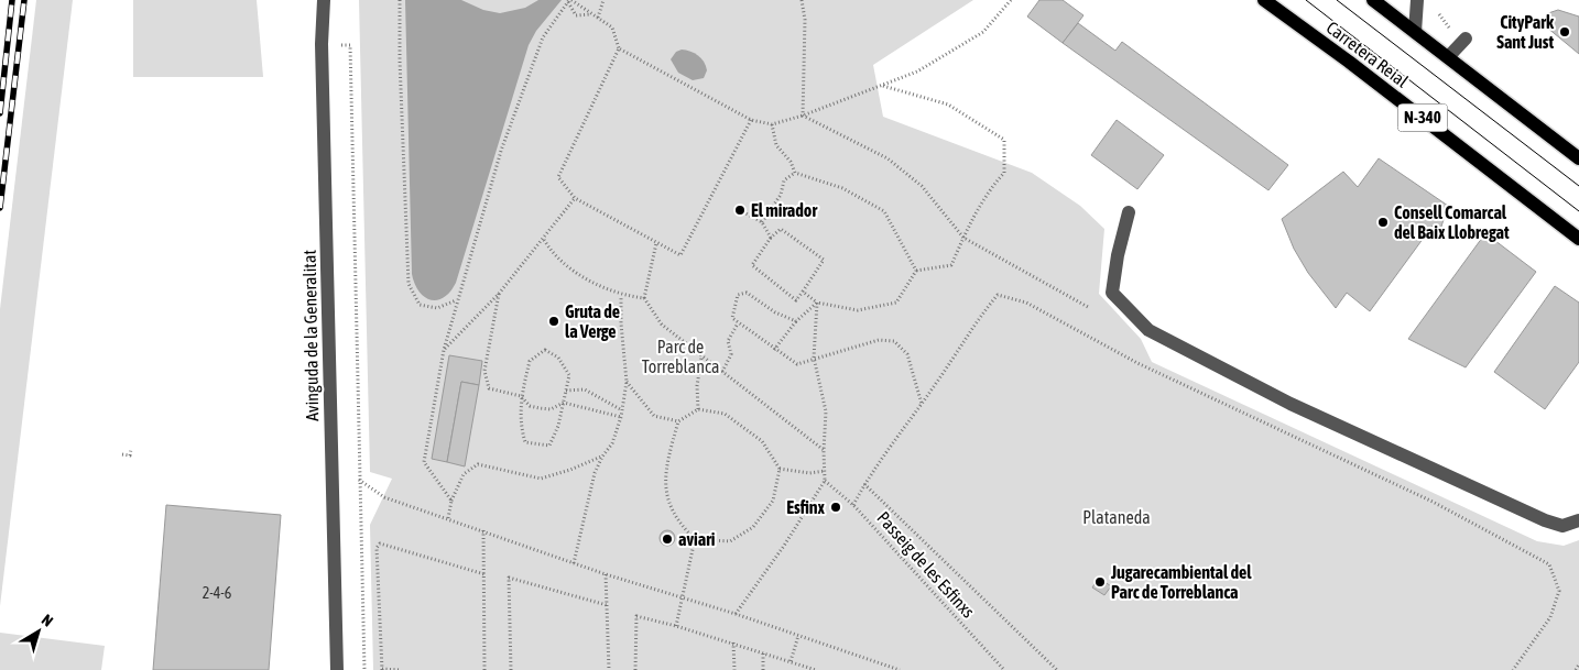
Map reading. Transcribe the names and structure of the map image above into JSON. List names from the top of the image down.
{
  "streets": {
    "main road": ["Carretera Reial", "N-340"],
    "street": ["Avinguda de la Generalitat"],
    "path": ["Passeig de les Esfinxs"]
  },
  "parks": ["Parc de Torreblanca", "Plataneda"],
  "places": [
    "CityPark Sant Just",
    "El mirador",
    "Consell Comarcal del Baix Llobregat",
    "Gruta de la Verge",
    "Esfinx",
    "aviari",
    "Jugarecambiental del Parc de Torreblanca"
  ],
  "house_numbers": ["2-4-6"],
  "north": "top right"
}
